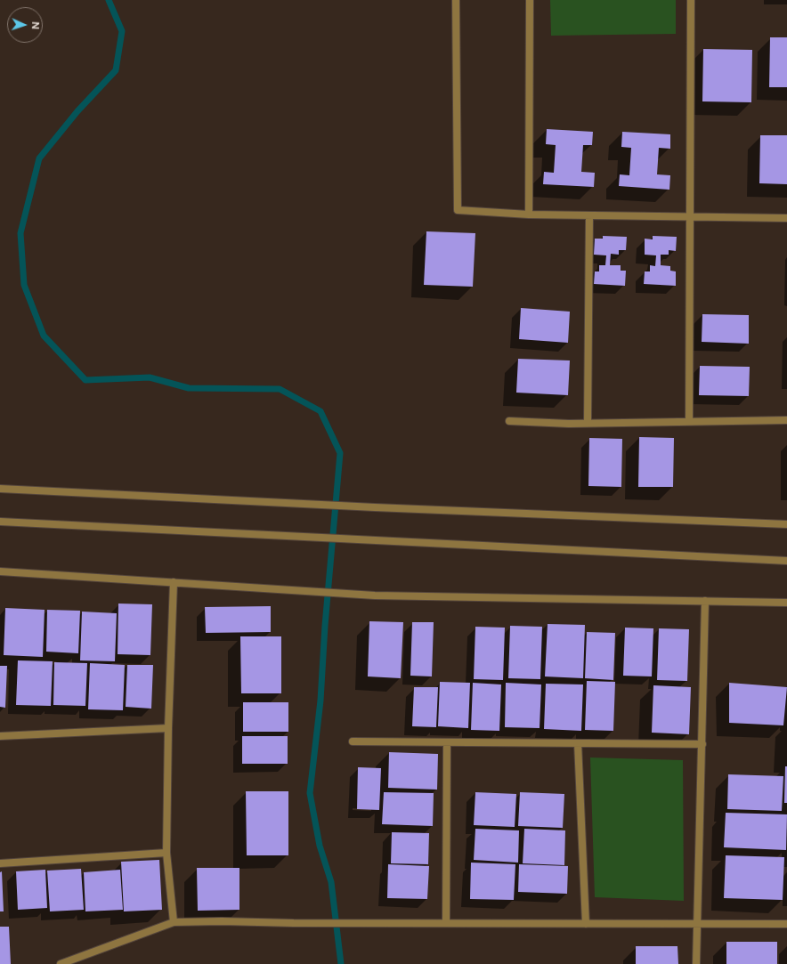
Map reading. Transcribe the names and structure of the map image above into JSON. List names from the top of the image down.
{
  "north": "right"
}
